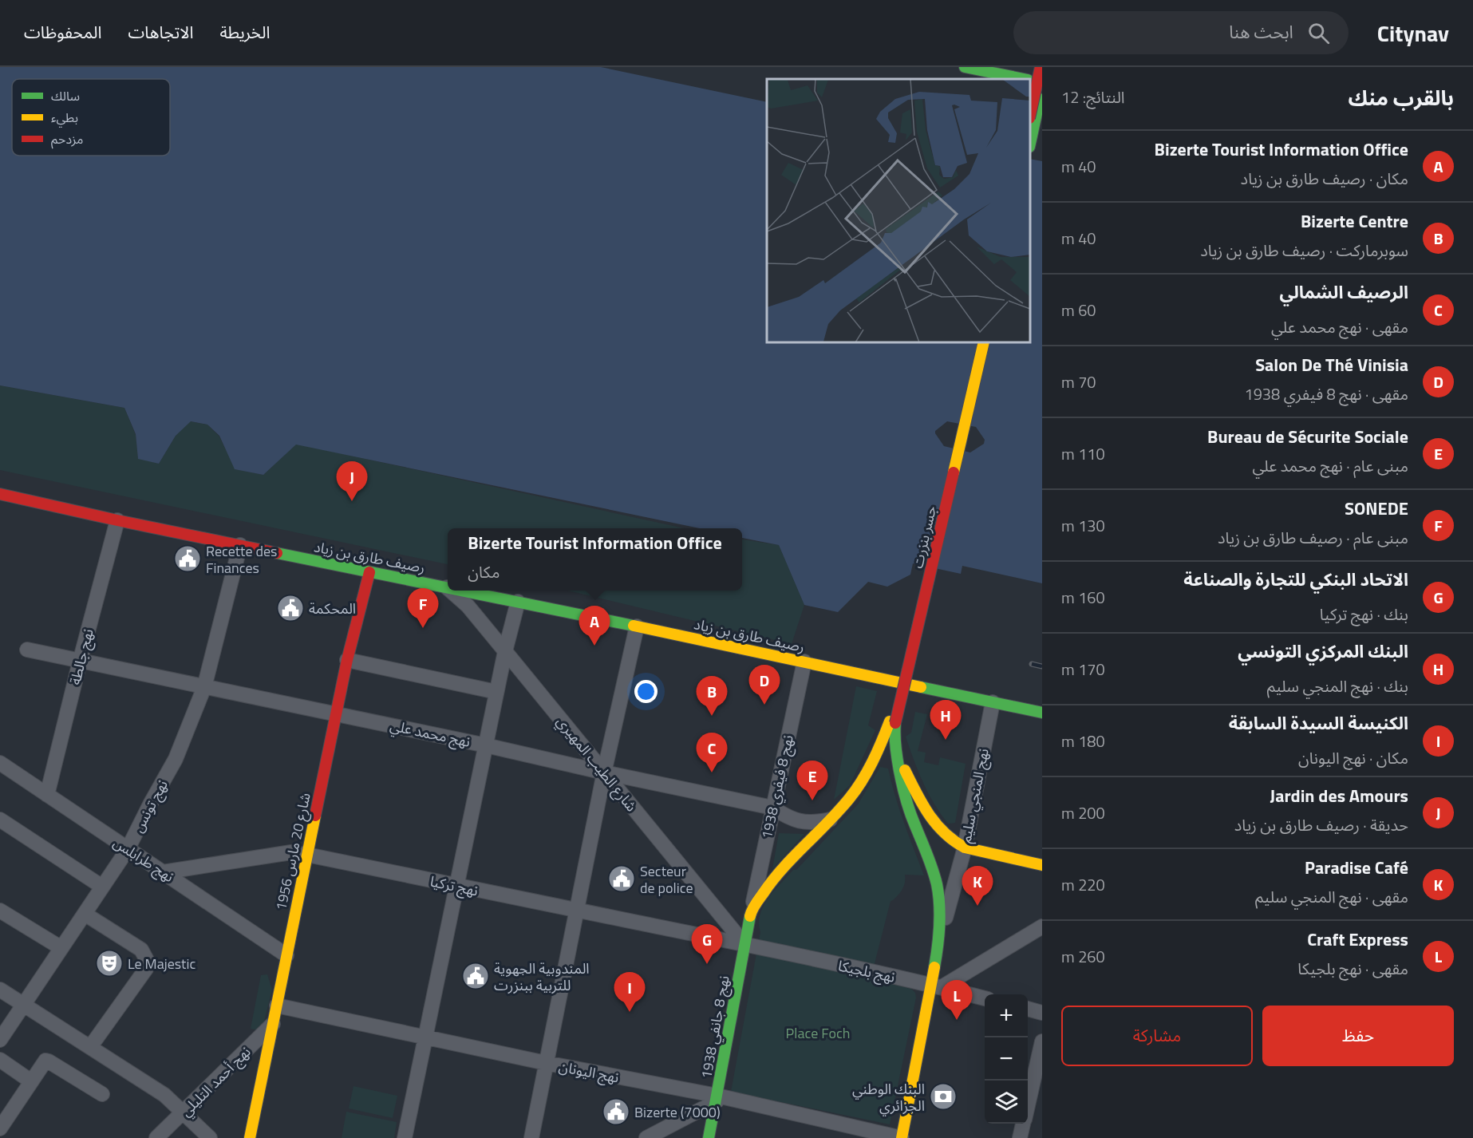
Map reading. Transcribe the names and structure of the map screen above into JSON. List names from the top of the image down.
{
  "streets": {
    "main road": [
      "جسر بنزرت",
      "رصيف طارق بن زياد",
      "نهج المنجي سليم",
      "شارع 20 مارس 1956",
      "نهج 8 جانفي 1938"
    ],
    "street": [
      "نهج جالطة",
      "نهج محمد علي",
      "شارع الطيب المهيري",
      "نهج 8 فيفري 1938",
      "نهج تونس",
      "نهج طرابلس",
      "نهج تركيا",
      "نهج بلجيكا",
      "نهج اليونان",
      "نهج أحمد التليلي"
    ]
  },
  "crossings": [
    ["جسر بنزرت", "نهج المنجي سليم"],
    ["جسر بنزرت", "نهج 8 جانفي 1938"],
    ["رصيف طارق بن زياد", "نهج جالطة"],
    ["رصيف طارق بن زياد", "نهج 8 فيفري 1938"],
    ["رصيف طارق بن زياد", "نهج المنجي سليم"],
    ["رصيف طارق بن زياد", "نهج تونس"],
    ["رصيف طارق بن زياد", "شارع 20 مارس 1956"],
    ["نهج جالطة", "نهج محمد علي"],
    ["نهج جالطة", "نهج طرابلس"],
    ["نهج محمد علي", "شارع الطيب المهيري"],
    ["نهج محمد علي", "نهج 8 فيفري 1938"],
    ["نهج محمد علي", "نهج تونس"],
    ["نهج محمد علي", "شارع 20 مارس 1956"],
    ["نهج محمد علي", "نهج 8 جانفي 1938"],
    ["شارع الطيب المهيري", "نهج تركيا"],
    ["شارع الطيب المهيري", "نهج بلجيكا"],
    ["شارع الطيب المهيري", "نهج 8 جانفي 1938"],
    ["نهج 8 فيفري 1938", "نهج 8 جانفي 1938"],
    ["نهج المنجي سليم", "نهج بلجيكا"],
    ["نهج المنجي سليم", "نهج 8 جانفي 1938"],
    ["نهج المنجي سليم", "نهج اليونان"],
    ["نهج تونس", "نهج طرابلس"],
    ["شارع 20 مارس 1956", "نهج طرابلس"],
    ["شارع 20 مارس 1956", "نهج تركيا"],
    ["شارع 20 مارس 1956", "نهج اليونان"],
    ["شارع 20 مارس 1956", "نهج أحمد التليلي"],
    ["نهج طرابلس", "نهج تركيا"],
    ["نهج تركيا", "نهج بلجيكا"],
    ["نهج تركيا", "نهج 8 جانفي 1938"],
    ["نهج بلجيكا", "نهج 8 جانفي 1938"],
    ["نهج 8 جانفي 1938", "نهج اليونان"]
  ],
  "parks": ["Place Foch"],
  "places": {
    "public building": [
      "Recette des Finances",
      "المحكمة",
      "Secteur de police",
      "المندوبية الجهوية للتربية ببنزرت",
      "Bizerte (7000)"
    ],
    "theatre": ["Le Majestic"],
    "bank": ["البنك الوطني الجزائري"]
  },
  "legend": ["سالك", "بطيء", "مزدحم"],
  "page": {
    "header": "Citynav",
    "search": "ابحث هنا",
    "nav": ["الخريطة", "الاتجاهات", "المحفوظات"],
    "heading": ["بالقرب منك", "النتائج: 12"],
    "list": [
      {
        "mark": "A",
        "name": "Bizerte Tourist Information Office",
        "note": "مكان · رصيف طارق بن زياد",
        "value": "40 m"
      },
      {
        "mark": "B",
        "name": "Bizerte Centre",
        "note": "سوبرماركت · رصيف طارق بن زياد",
        "value": "40 m"
      },
      {
        "mark": "C",
        "name": "الرصيف الشمالي",
        "note": "مقهى · نهج محمد علي",
        "value": "60 m"
      },
      {
        "mark": "D",
        "name": "Salon De Thé Vinisia",
        "note": "مقهى · نهج 8 فيفري 1938",
        "value": "70 m"
      },
      {
        "mark": "E",
        "name": "Bureau de Sécurite Sociale",
        "note": "مبنى عام · نهج محمد علي",
        "value": "110 m"
      },
      {
        "mark": "F",
        "name": "SONEDE",
        "note": "مبنى عام · رصيف طارق بن زياد",
        "value": "130 m"
      },
      {
        "mark": "G",
        "name": "الاتحاد البنكي للتجارة والصناعة",
        "note": "بنك · نهج تركيا",
        "value": "160 m"
      },
      {
        "mark": "H",
        "name": "البنك المركزي التونسي",
        "note": "بنك · نهج المنجي سليم",
        "value": "170 m"
      },
      {
        "mark": "I",
        "name": "الكنيسة السيدة السابقة",
        "note": "مكان · نهج اليونان",
        "value": "180 m"
      },
      {
        "mark": "J",
        "name": "Jardin des Amours",
        "note": "حديقة · رصيف طارق بن زياد",
        "value": "200 m"
      },
      {
        "mark": "K",
        "name": "Paradise Café",
        "note": "مقهى · نهج المنجي سليم",
        "value": "220 m"
      },
      {
        "mark": "L",
        "name": "Craft Express",
        "note": "مقهى · نهج بلجيكا",
        "value": "260 m"
      }
    ],
    "pins": [
      "J",
      "F",
      "A",
      "D",
      "B",
      "H",
      "C",
      "E",
      "K",
      "G",
      "I",
      "L"
    ],
    "popup": ["Bizerte Tourist Information Office", "مكان"],
    "buttons": ["حفظ", "مشاركة"],
    "map_buttons": ["+", "−"]
  }
}
